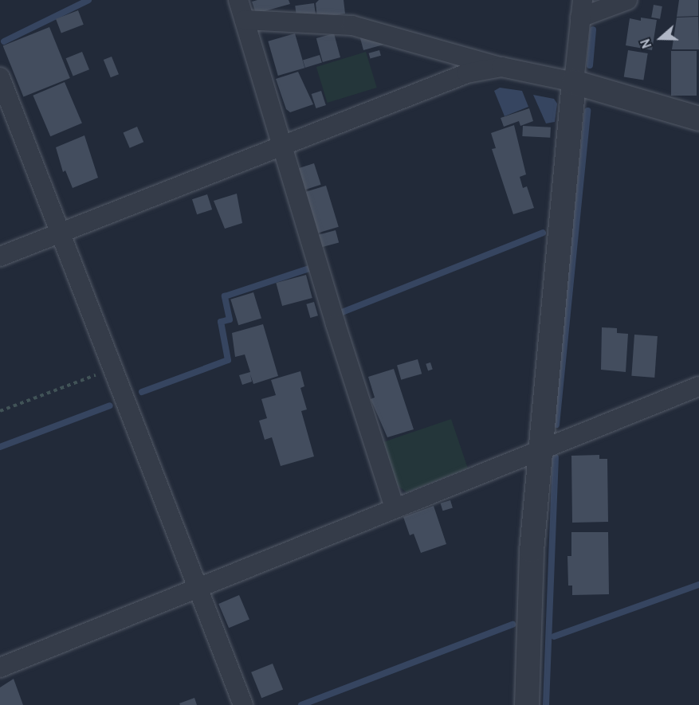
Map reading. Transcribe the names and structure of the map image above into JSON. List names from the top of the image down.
{
  "north": "left"
}
